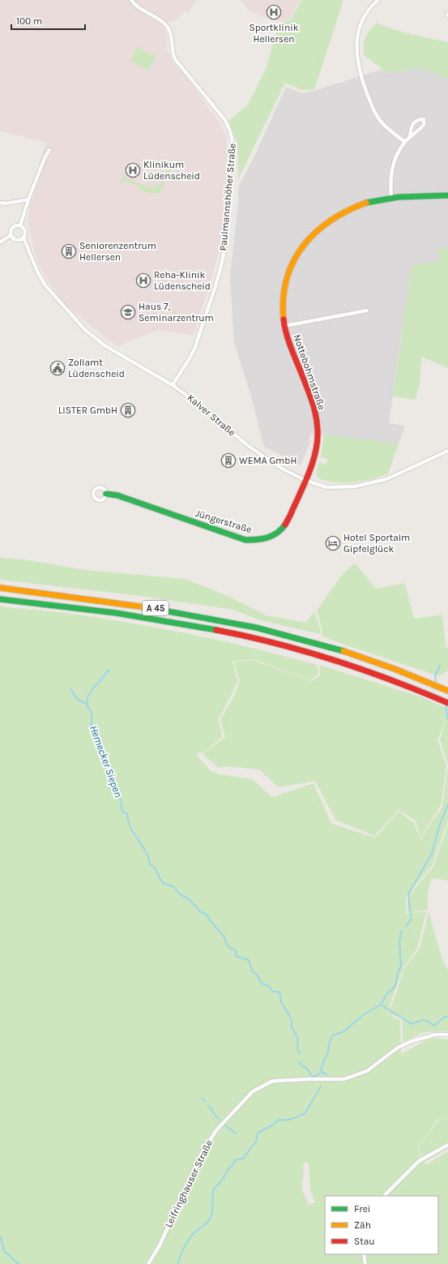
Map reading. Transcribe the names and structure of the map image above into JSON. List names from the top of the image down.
{
  "streets": {
    "main road": ["Nottebohmstraße", "Jüngerstraße", "A 45"],
    "street": ["Paulmannshöher Straße", "Kalver Straße", "Leifringhauser Straße"]
  },
  "crossings": [
    ["Paulmannshöher Straße", "Kalver Straße"],
    ["Nottebohmstraße", "Kalver Straße"],
    ["Nottebohmstraße", "Jüngerstraße"],
    ["Kalver Straße", "Jüngerstraße"]
  ],
  "water": ["Hemecker Siepen"],
  "places": {
    "hospital": ["Sportklinik Hellersen", "Klinikum Lüdenscheid", "Reha-Klinik Lüdenscheid"],
    "building": ["Seniorenzentrum Hellersen", "LISTER GmbH", "WEMA GmbH"],
    "school or university": ["Haus 7, Seminarzentrum"],
    "public building": ["Zollamt Lüdenscheid"],
    "hotel": ["Hotel Sportalm Gipfelglück"]
  },
  "legend": ["Frei", "Zäh", "Stau"],
  "scale_bar": "100 m"
}
